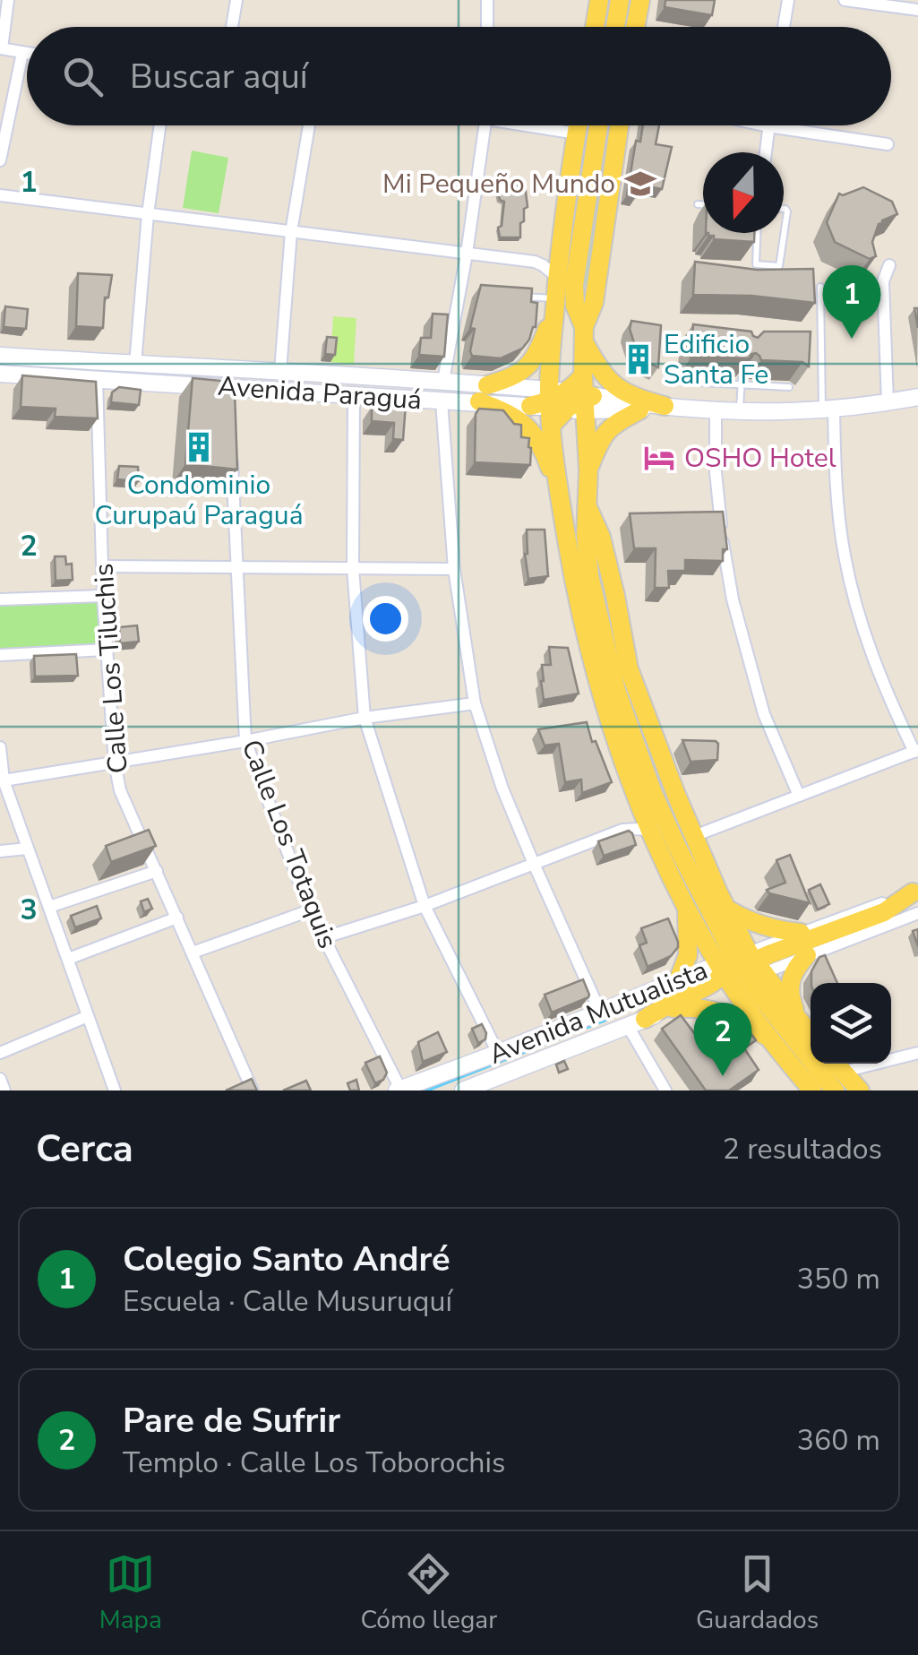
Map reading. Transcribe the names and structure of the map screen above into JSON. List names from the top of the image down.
{
  "streets": {
    "main road": ["Avenida Paraguá", "Avenida Mutualista"],
    "street": ["Calle Los Tiluchis", "Calle Los Totaquis"]
  },
  "crossings": [
    ["Avenida Paraguá", "Calle Los Tiluchis"],
    ["Calle Los Totaquis", "Avenida Mutualista"]
  ],
  "places": {
    "school or university": ["Mi Pequeño Mundo"],
    "building": ["Edificio Santa Fe", "Condominio Curupaú Paraguá"],
    "hotel": ["OSHO Hotel"]
  },
  "north": "bottom",
  "page": {
    "search": "Buscar aquí",
    "pins": ["1", "2"],
    "heading": ["Cerca", "2 resultados"],
    "list": [
      {
        "mark": "1",
        "name": "Colegio Santo André",
        "note": "Escuela · Calle Musuruquí",
        "value": "350 m"
      },
      {
        "mark": "2",
        "name": "Pare de Sufrir",
        "note": "Templo · Calle Los Toborochis",
        "value": "360 m"
      }
    ],
    "nav": ["Mapa", "Cómo llegar", "Guardados"]
  },
  "grid": {
    "rows": ["1", "2", "3"]
  }
}
